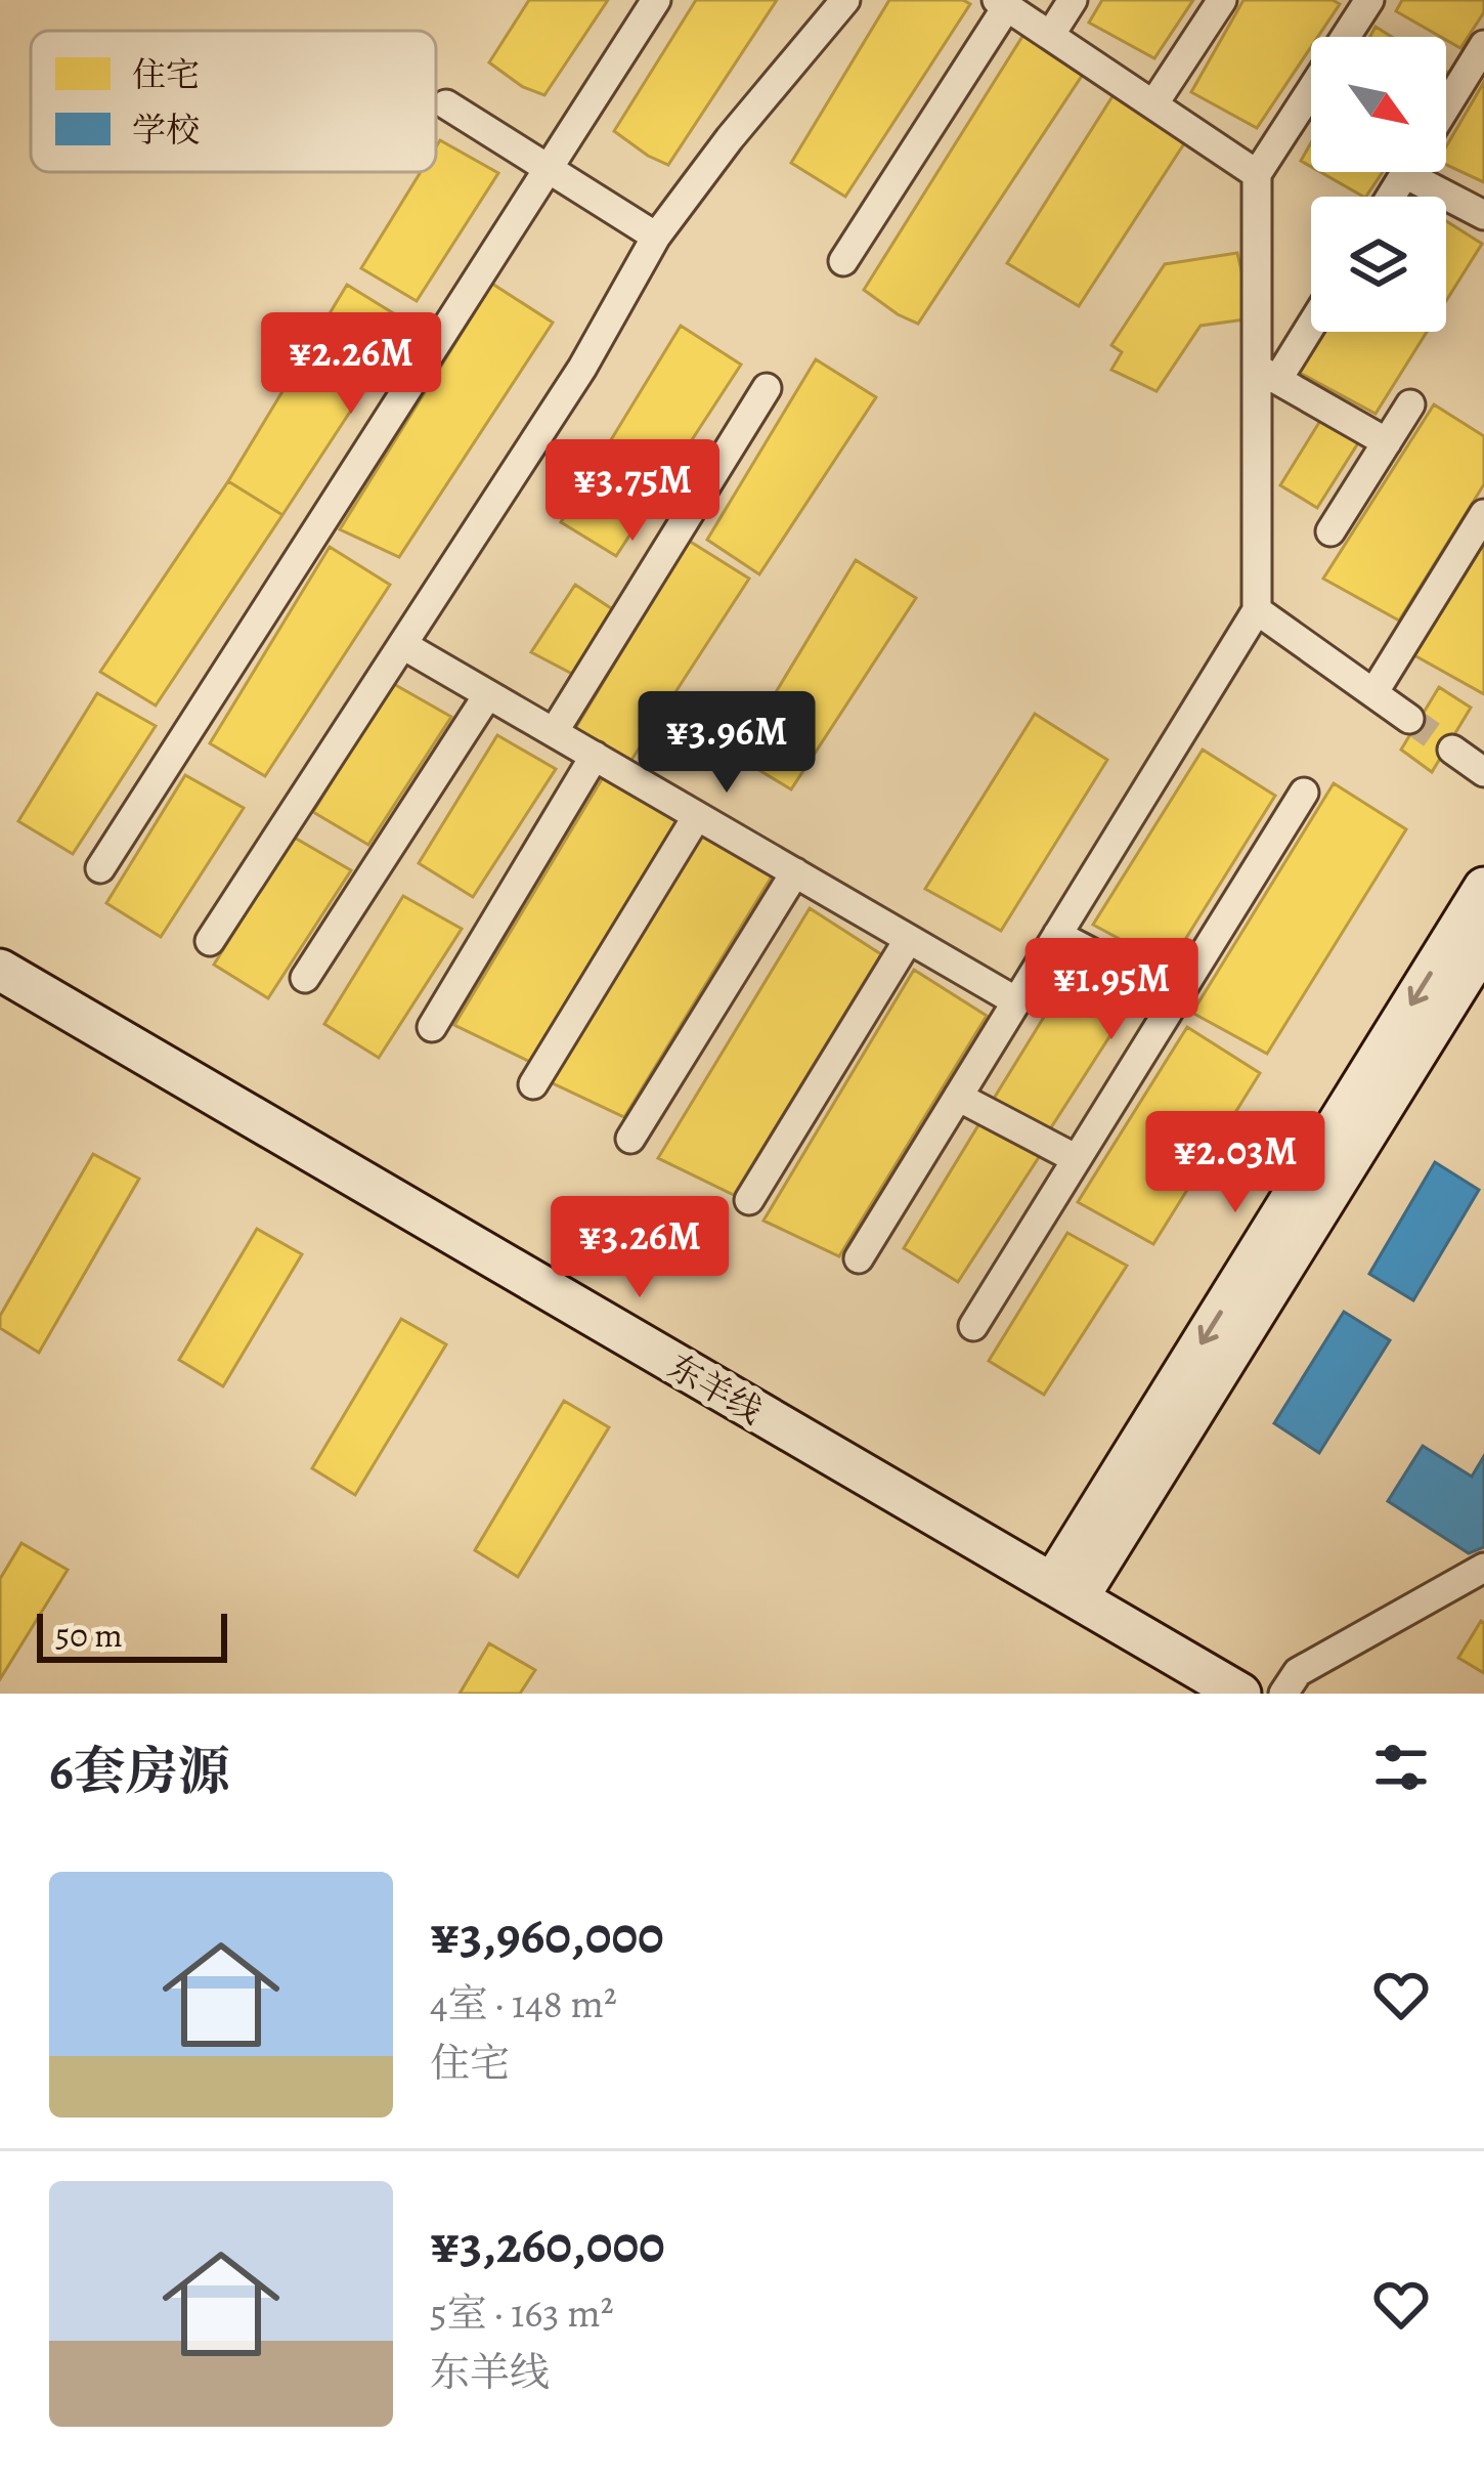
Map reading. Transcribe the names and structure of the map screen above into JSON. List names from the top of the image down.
{
  "streets": {
    "street": ["东羊线"]
  },
  "legend": ["住宅", "学校"],
  "scale_bar": "50 m",
  "north": "bottom right",
  "page": {
    "price": [
      "¥2.26M",
      "¥3.75M",
      "¥3.96M",
      "¥1.95M",
      "¥2.03M",
      "¥3.26M"
    ],
    "scale": "50 m",
    "heading": "6套房源",
    "list": [
      {
        "name": "¥3,960,000",
        "note": "4室 · 148 m² · 住宅"
      },
      {
        "name": "¥3,260,000",
        "note": "5室 · 163 m² · 东羊线"
      }
    ]
  }
}
